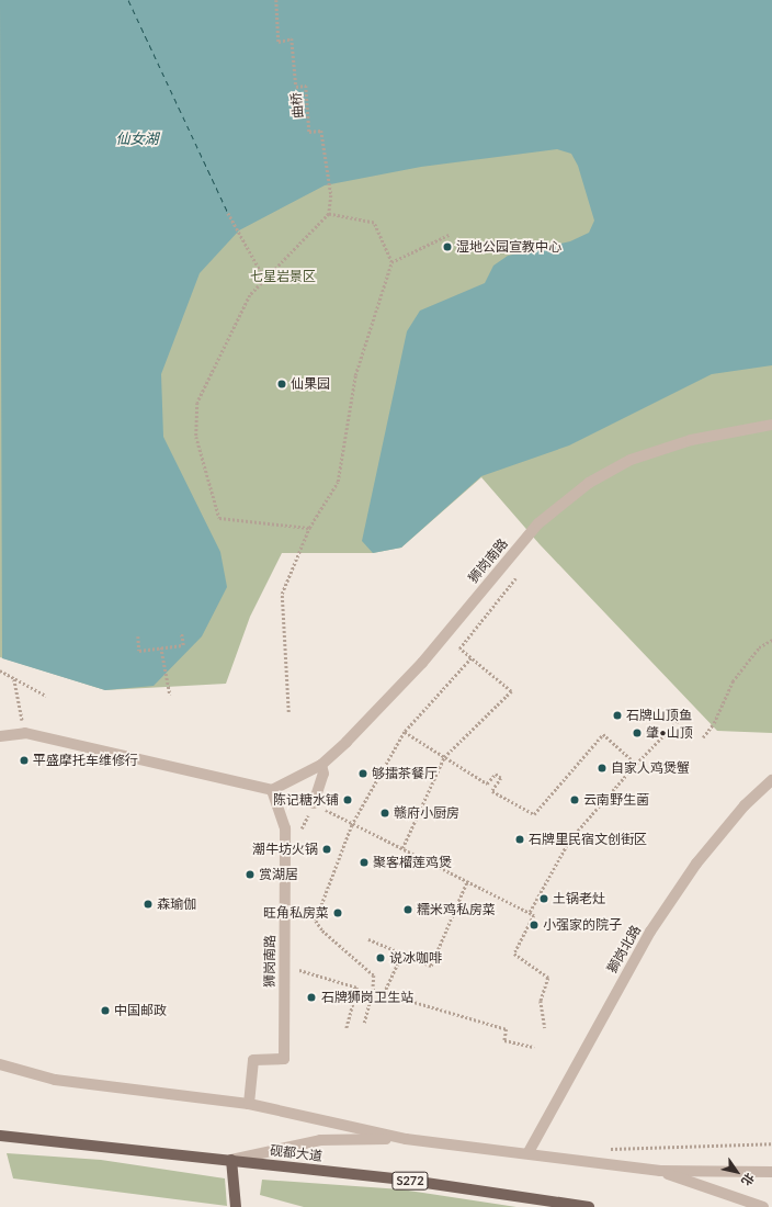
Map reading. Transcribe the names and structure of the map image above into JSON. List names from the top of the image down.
{
  "streets": {
    "main road": ["砚都大道", "S272"],
    "street": ["狮岗南路", "獅岗北路"],
    "path": ["曲桥"]
  },
  "water": ["仙女湖"],
  "parks": ["七星岩景区"],
  "places": [
    "湿地公园宣教中心",
    "仙果园",
    "石牌山顶鱼",
    "肇•山顶",
    "平盛摩托车维修行",
    "自家人鸡煲蟹",
    "够擂茶餐厅",
    "陈记糖水铺",
    "云南野生菌",
    "赣府小厨房",
    "石牌里民宿文创街区",
    "潮牛坊火锅",
    "聚客榴莲鸡煲",
    "赏湖居",
    "土锅老灶",
    "森瑜伽",
    "糯米鸡私房菜",
    "旺角私房菜",
    "小强家的院子",
    "说冰咖啡",
    "石牌狮岗卫生站",
    "中国邮政"
  ],
  "north": "bottom right"
}
